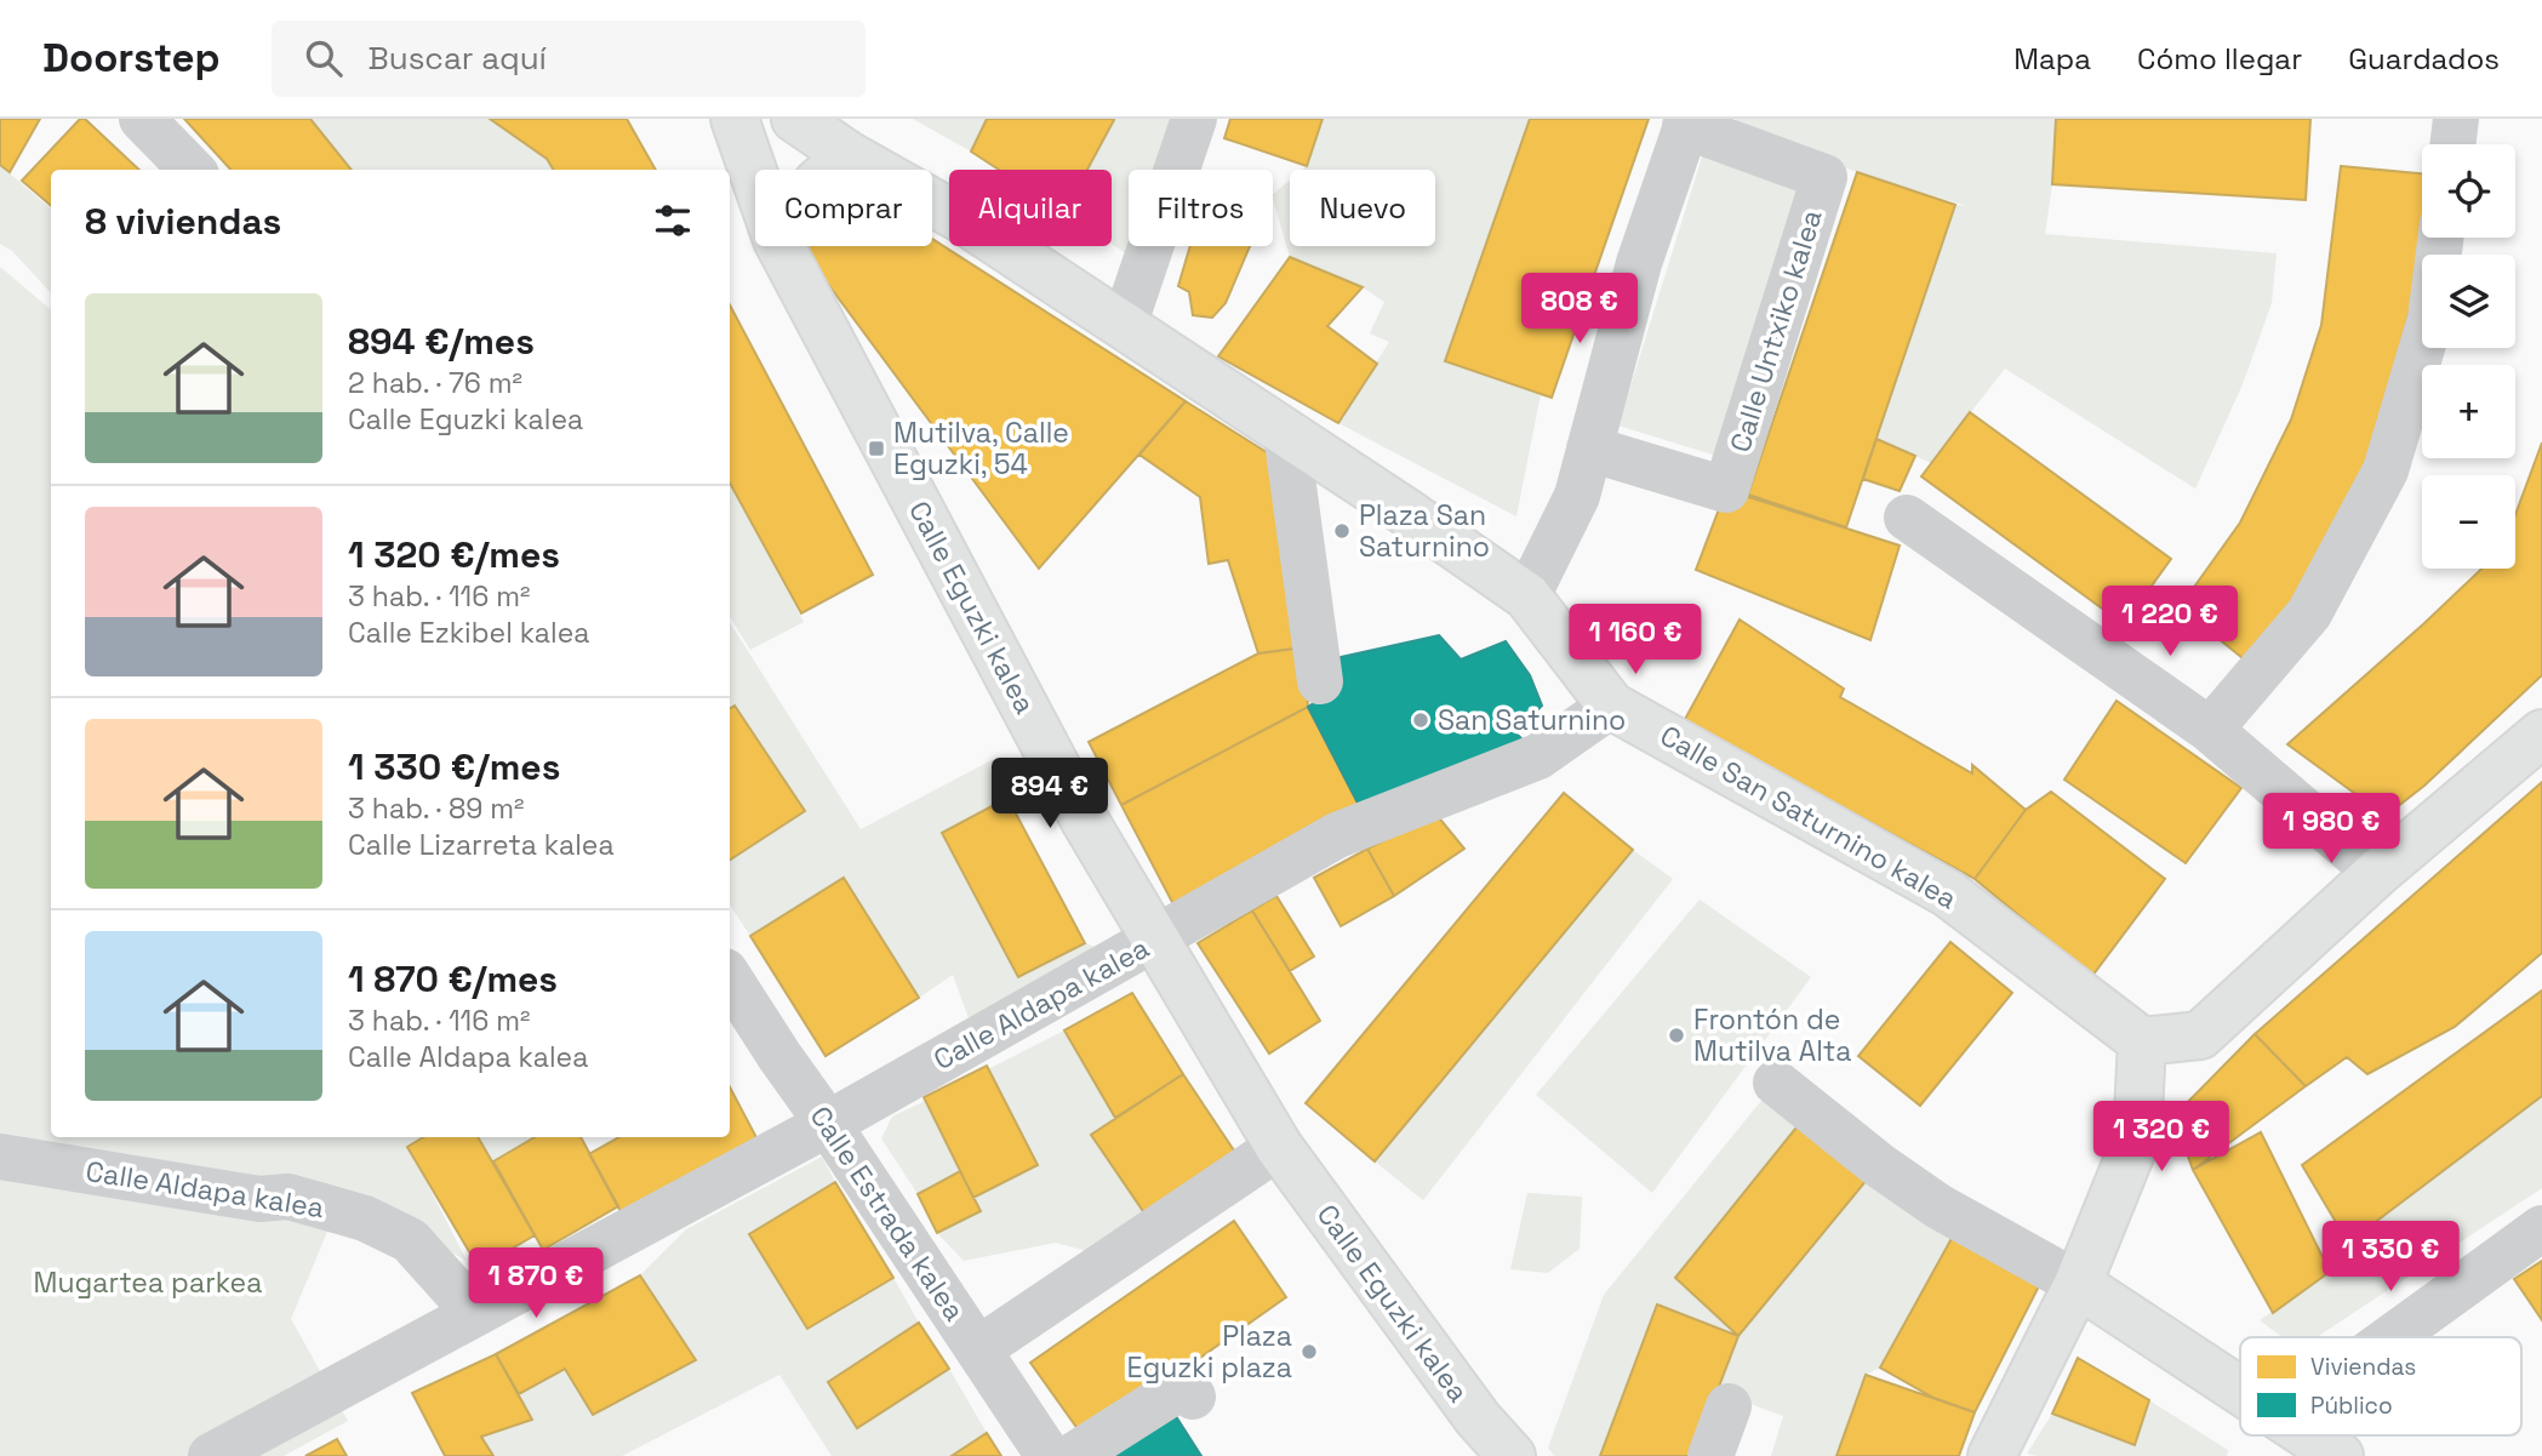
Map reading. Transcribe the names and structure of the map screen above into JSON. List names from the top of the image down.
{
  "streets": {
    "street": [
      "Calle Untxiko kalea",
      "Calle Eguzki kalea",
      "Calle San Saturnino kalea",
      "Calle Aldapa kalea",
      "Calle Estrada kalea"
    ]
  },
  "crossings": [
    ["Calle Untxiko kalea", "Calle San Saturnino kalea"],
    ["Calle Eguzki kalea", "Calle Aldapa kalea"],
    ["Calle San Saturnino kalea", "Calle Aldapa kalea"],
    ["Calle Aldapa kalea", "Calle Estrada kalea"]
  ],
  "parks": ["Mugartea parkea"],
  "places": {
    "transit": ["Mutilva, Calle Eguzki, 54"],
    "other": [
      "Plaza San Saturnino",
      "San Saturnino",
      "Frontón de Mutilva Alta",
      "Plaza Eguzki plaza"
    ]
  },
  "legend": ["Viviendas", "Público"],
  "page": {
    "header": "Doorstep",
    "search": "Buscar aquí",
    "nav": ["Mapa", "Cómo llegar", "Guardados"],
    "map_buttons": ["+", "−"],
    "chip": [
      "Comprar",
      "Alquilar",
      "Filtros",
      "Nuevo"
    ],
    "heading": "8 viviendas",
    "list": [
      {
        "name": "894 €/mes",
        "note": "2 hab. · 76 m² · Calle Eguzki kalea"
      },
      {
        "name": "1 320 €/mes",
        "note": "3 hab. · 116 m² · Calle Ezkibel kalea"
      },
      {
        "name": "1 330 €/mes",
        "note": "3 hab. · 89 m² · Calle Lizarreta kalea"
      },
      {
        "name": "1 870 €/mes",
        "note": "3 hab. · 116 m² · Calle Aldapa kalea"
      }
    ],
    "price": [
      "808 €",
      "1 220 €",
      "1 160 €",
      "894 €",
      "1 980 €",
      "1 320 €",
      "1 330 €",
      "1 870 €"
    ]
  }
}
